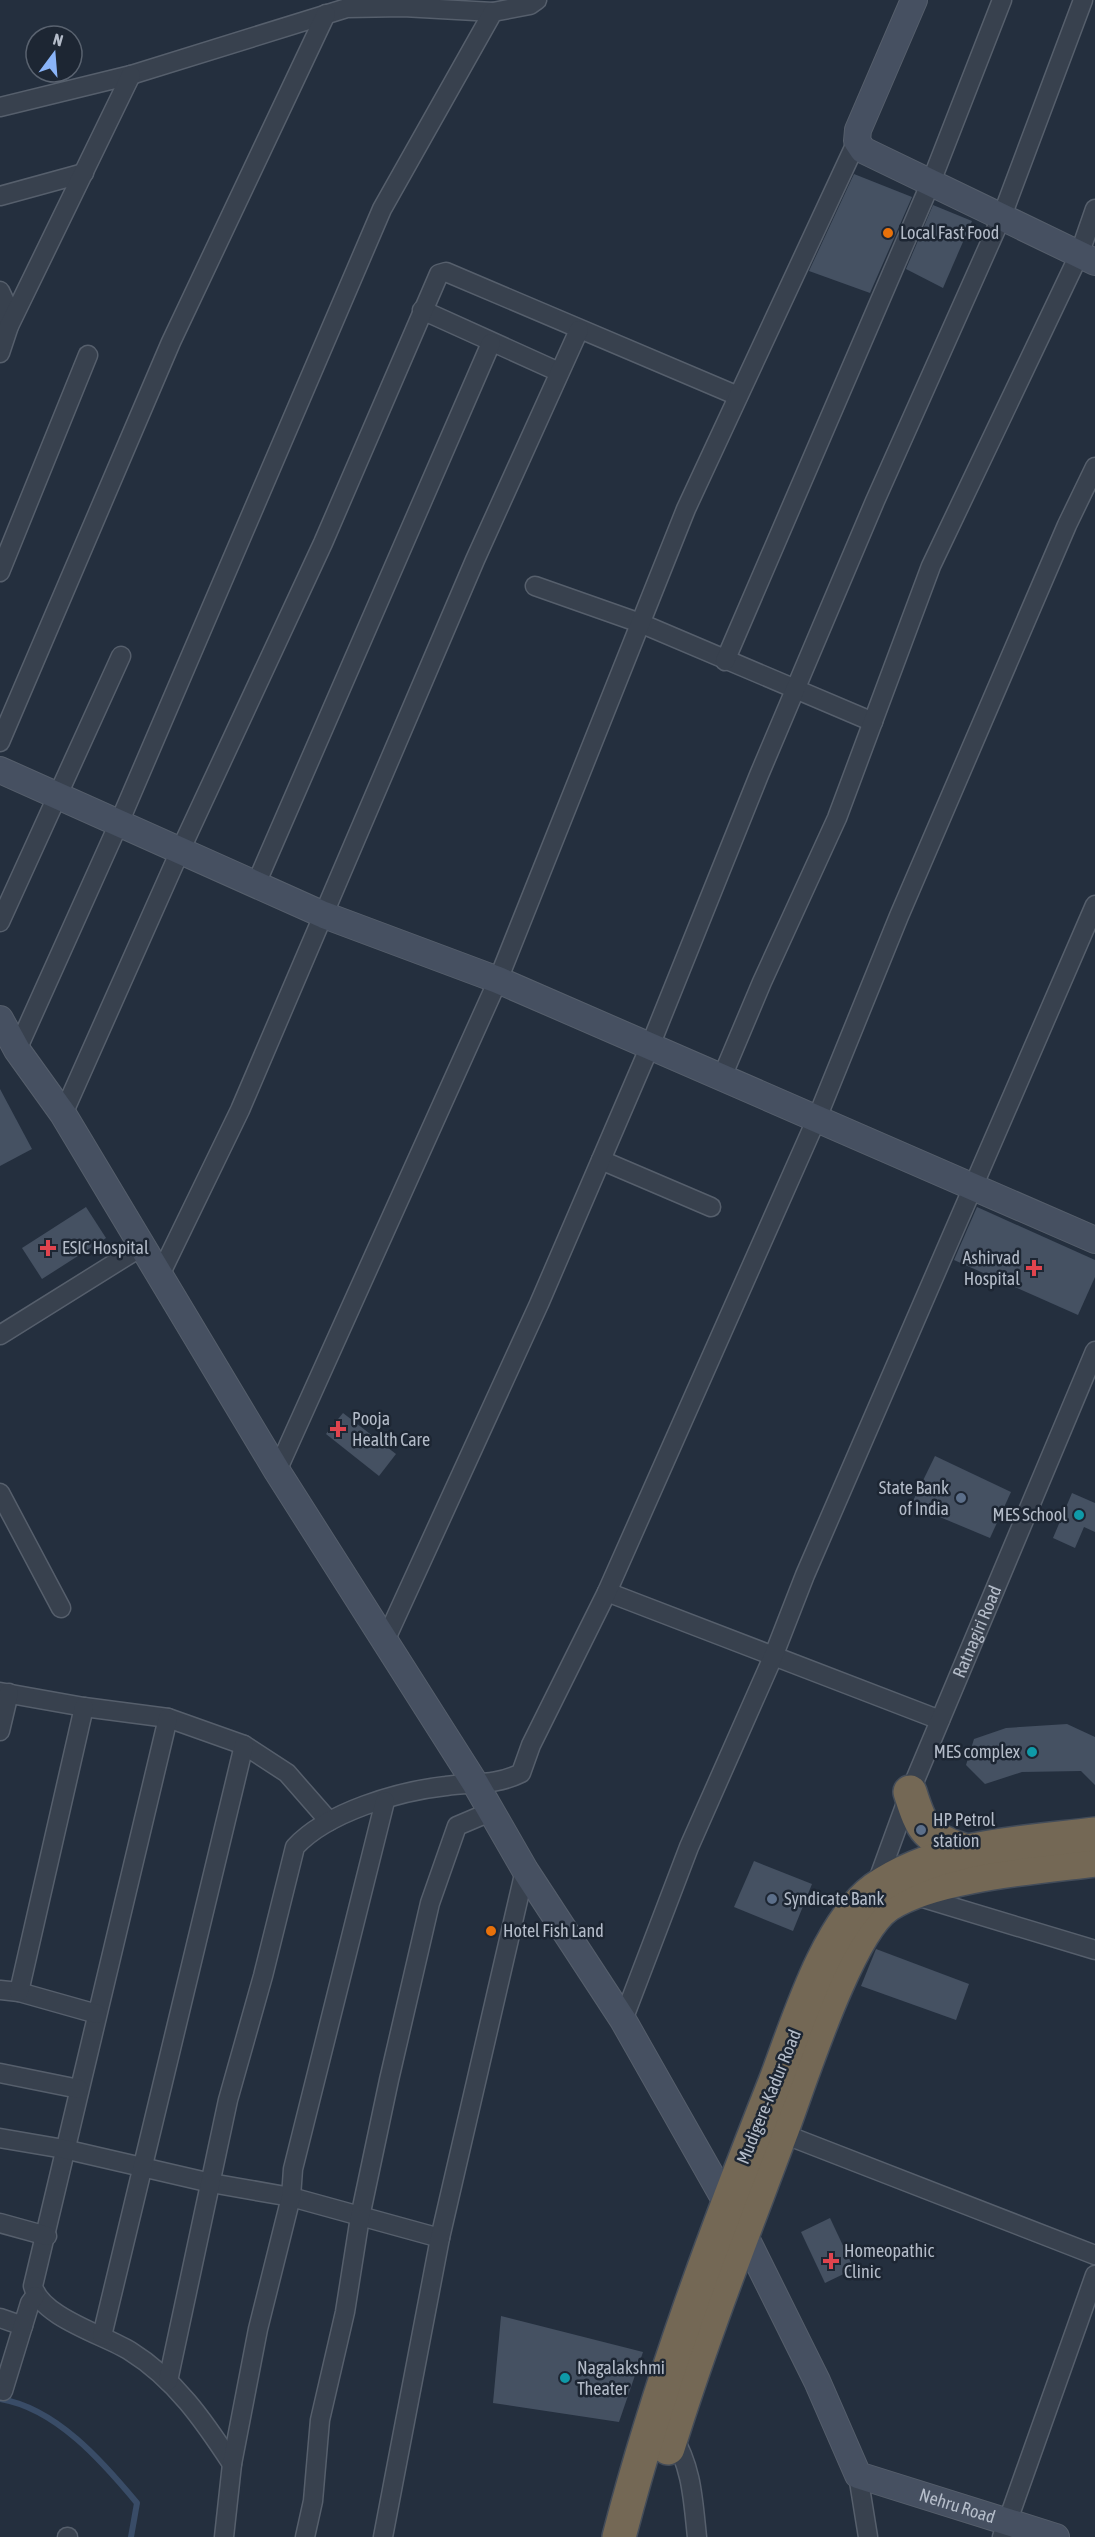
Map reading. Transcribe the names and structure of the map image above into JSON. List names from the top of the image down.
{
  "streets": {
    "highway": ["Mudigere-Kadur Road"],
    "street": ["Ratnagiri Road", "Nehru Road"]
  },
  "crossings": [
    ["Ratnagiri Road", "Mudigere-Kadur Road"]
  ],
  "places": {
    "other": [
      "Local Fast Food",
      "State Bank of India",
      "MES School",
      "MES complex",
      "HP Petrol station",
      "Syndicate Bank",
      "Hotel Fish Land",
      "Nagalakshmi Theater"
    ],
    "health": [
      "ESIC Hospital",
      "Ashirvad Hospital",
      "Pooja Health Care",
      "Homeopathic Clinic"
    ]
  },
  "north": "top"
}
